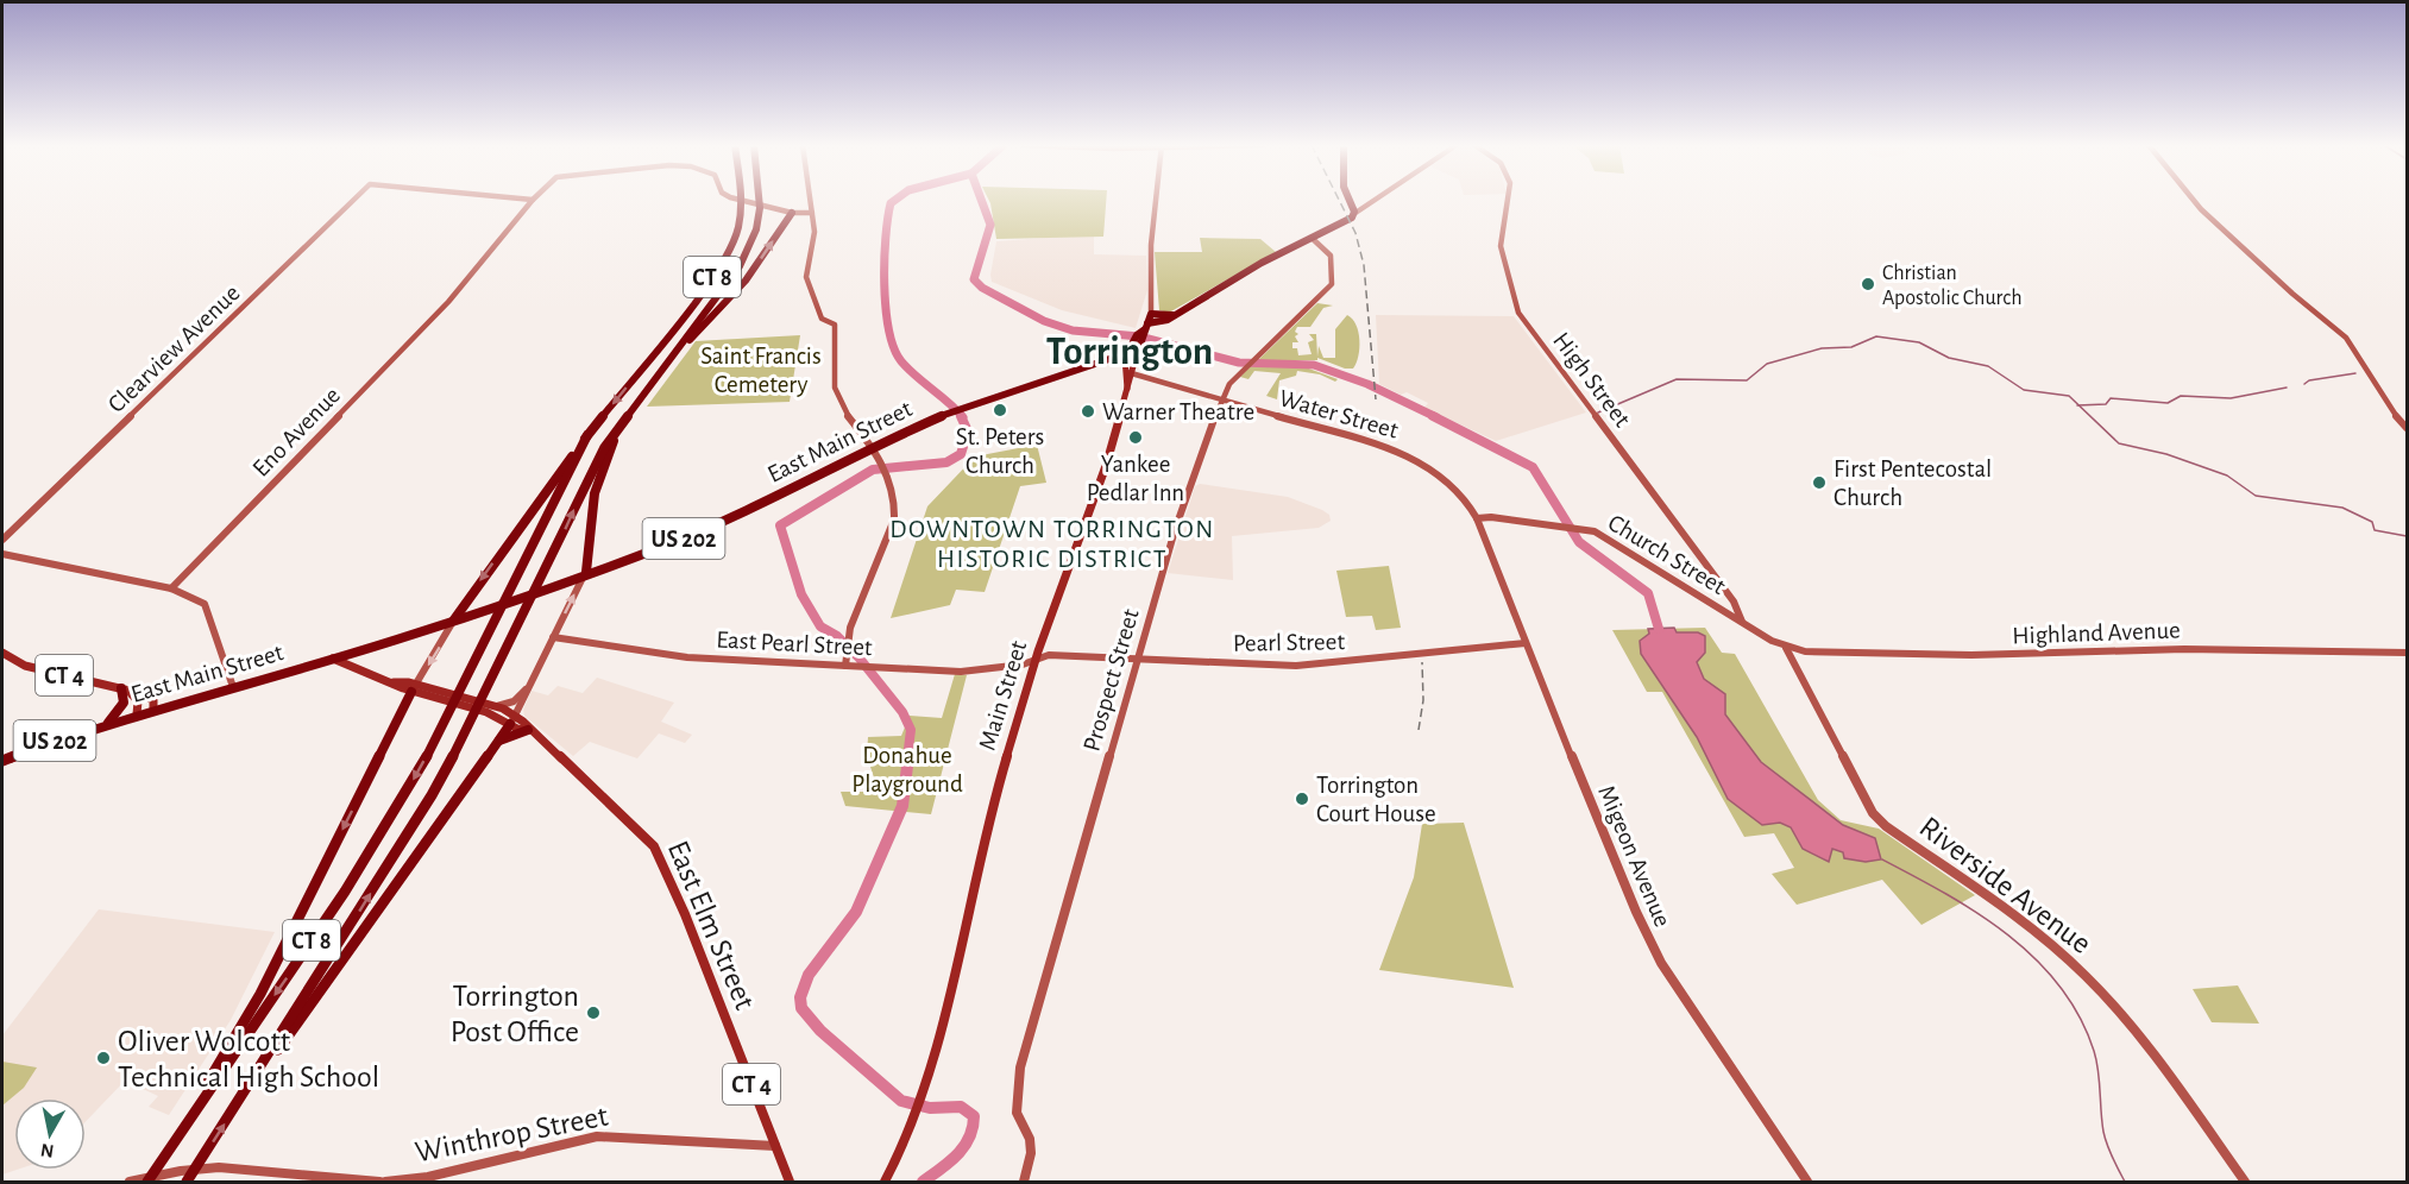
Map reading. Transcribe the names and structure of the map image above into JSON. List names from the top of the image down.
{
  "streets": {
    "highway": ["CT 8", "East Main Street", "US 202"],
    "main road": ["CT 4", "Main Street", "East Elm Street"],
    "street": [
      "Clearview Avenue",
      "High Street",
      "Water Street",
      "Eno Avenue",
      "Church Street",
      "Highland Avenue",
      "Pearl Street",
      "East Pearl Street",
      "Prospect Street",
      "Migeon Avenue",
      "Riverside Avenue",
      "Winthrop Street"
    ]
  },
  "crossings": [
    ["High Street", "Church Street"],
    ["Water Street", "Church Street"],
    ["Water Street", "Prospect Street"],
    ["Water Street", "Main Street"],
    ["Water Street", "Migeon Avenue"],
    ["East Main Street", "US 202"],
    ["East Main Street", "CT 4"],
    ["East Main Street", "Main Street"],
    ["East Main Street", "East Elm Street"],
    ["US 202", "Prospect Street"],
    ["US 202", "Main Street"],
    ["Church Street", "Highland Avenue"],
    ["Church Street", "Migeon Avenue"],
    ["Church Street", "Riverside Avenue"],
    ["Highland Avenue", "Riverside Avenue"],
    ["Pearl Street", "East Pearl Street"],
    ["Pearl Street", "Prospect Street"],
    ["Pearl Street", "Main Street"],
    ["Pearl Street", "Migeon Avenue"],
    ["East Pearl Street", "Main Street"],
    ["East Elm Street", "Winthrop Street"]
  ],
  "districts": ["Torrington", "DOWNTOWN TORRINGTON HISTORIC DISTRICT"],
  "parks": ["Saint Francis Cemetery", "Donahue Playground"],
  "places": [
    "Christian Apostolic Church",
    "St. Peters Church",
    "Warner Theatre",
    "Yankee Pedlar Inn",
    "First Pentecostal Church",
    "Torrington Court House",
    "Torrington Post Office",
    "Oliver Wolcott Technical High School"
  ],
  "north": "bottom"
}
